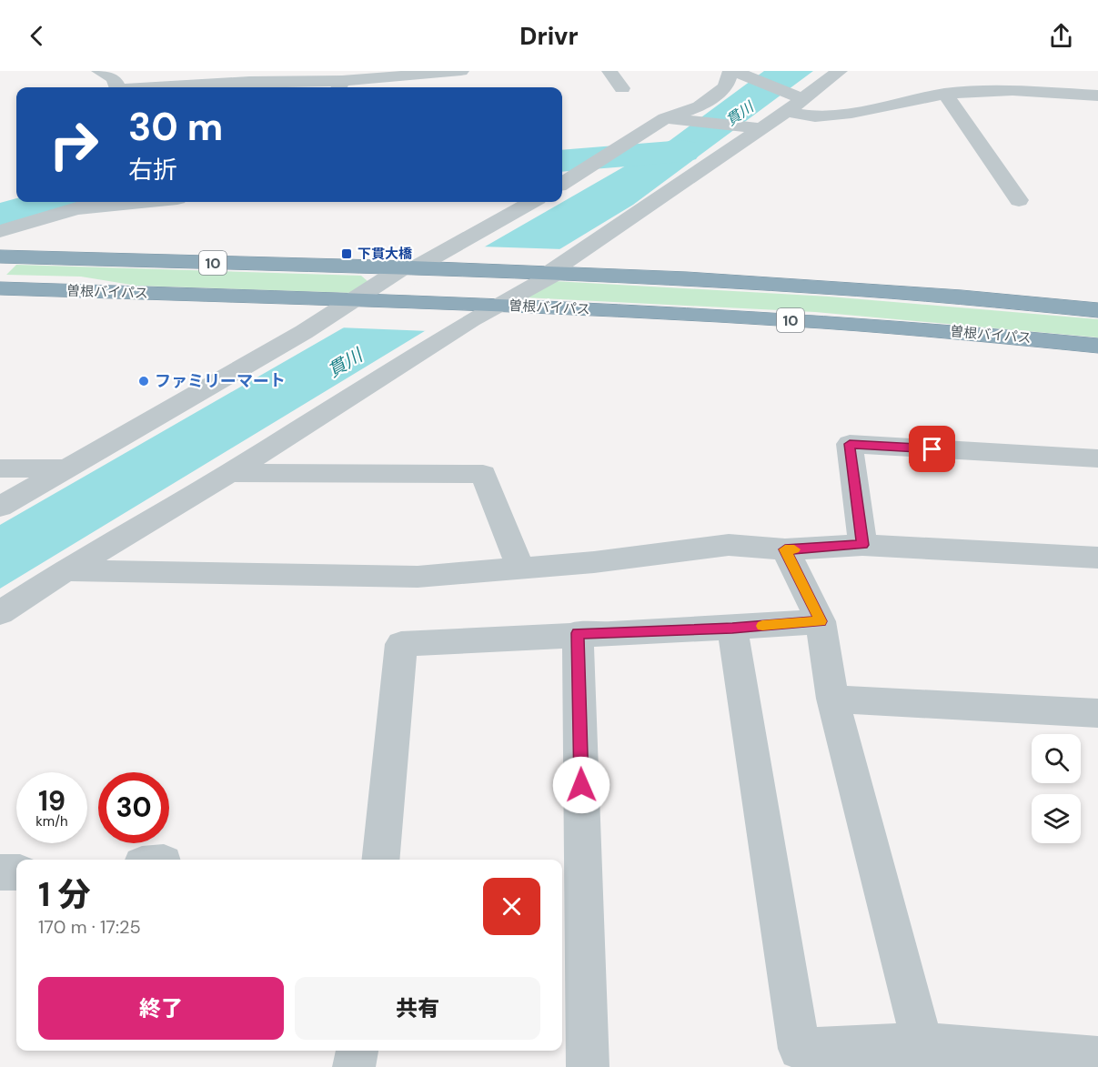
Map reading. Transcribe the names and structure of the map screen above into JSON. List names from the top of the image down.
{
  "streets": {
    "highway": ["10", "曽根バイパス"]
  },
  "water": ["貫川"],
  "places": {
    "transit": ["下貫大橋"],
    "other": ["ファミリーマート"]
  },
  "page": {
    "header": "Drivr",
    "turn": ["30 m", "右折"],
    "speed": "19 km/h",
    "limit": "30",
    "heading": ["1 分", "170 m · 17:25"],
    "buttons": ["終了", "共有"]
  }
}
